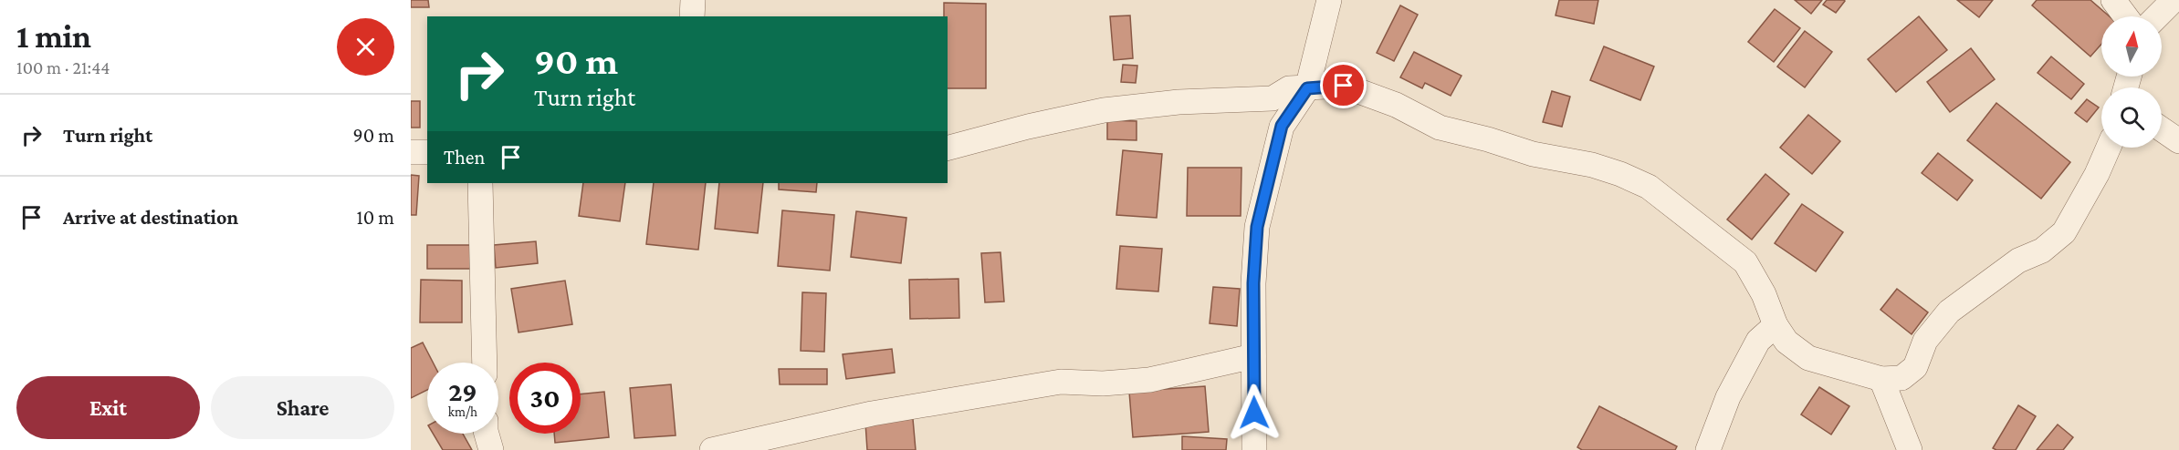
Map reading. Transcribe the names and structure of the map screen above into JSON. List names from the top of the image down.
{
  "north": "top",
  "page": {
    "heading": ["1 min", "100 m · 21:44"],
    "turn": ["90 m", "Turn right"],
    "list": [
      {
        "name": "Turn right",
        "value": "90 m"
      },
      {
        "name": "Arrive at destination",
        "value": "10 m"
      }
    ],
    "then": "Then",
    "speed": "29 km/h",
    "limit": "30",
    "buttons": ["Exit", "Share"]
  }
}
